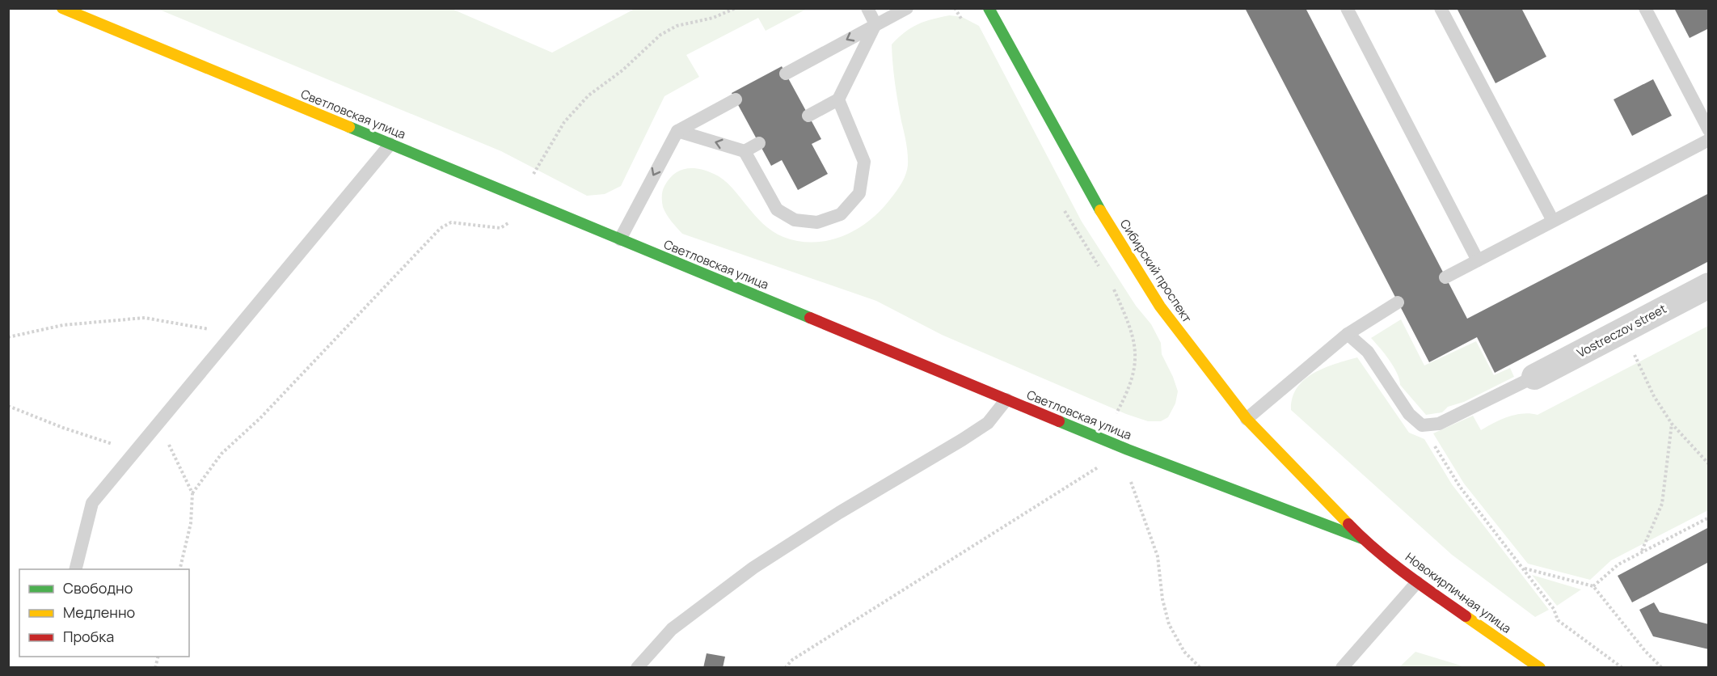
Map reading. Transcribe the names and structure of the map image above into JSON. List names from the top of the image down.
{
  "streets": {
    "street": [
      "Светловская улица",
      "Сибирский проспект",
      "Vostreczov street",
      "Новокирпичная улица"
    ]
  },
  "crossings": [
    ["Светловская улица", "Сибирский проспект"],
    ["Светловская улица", "Новокирпичная улица"],
    ["Сибирский проспект", "Новокирпичная улица"]
  ],
  "legend": ["Свободно", "Медленно", "Пробка"]
}
